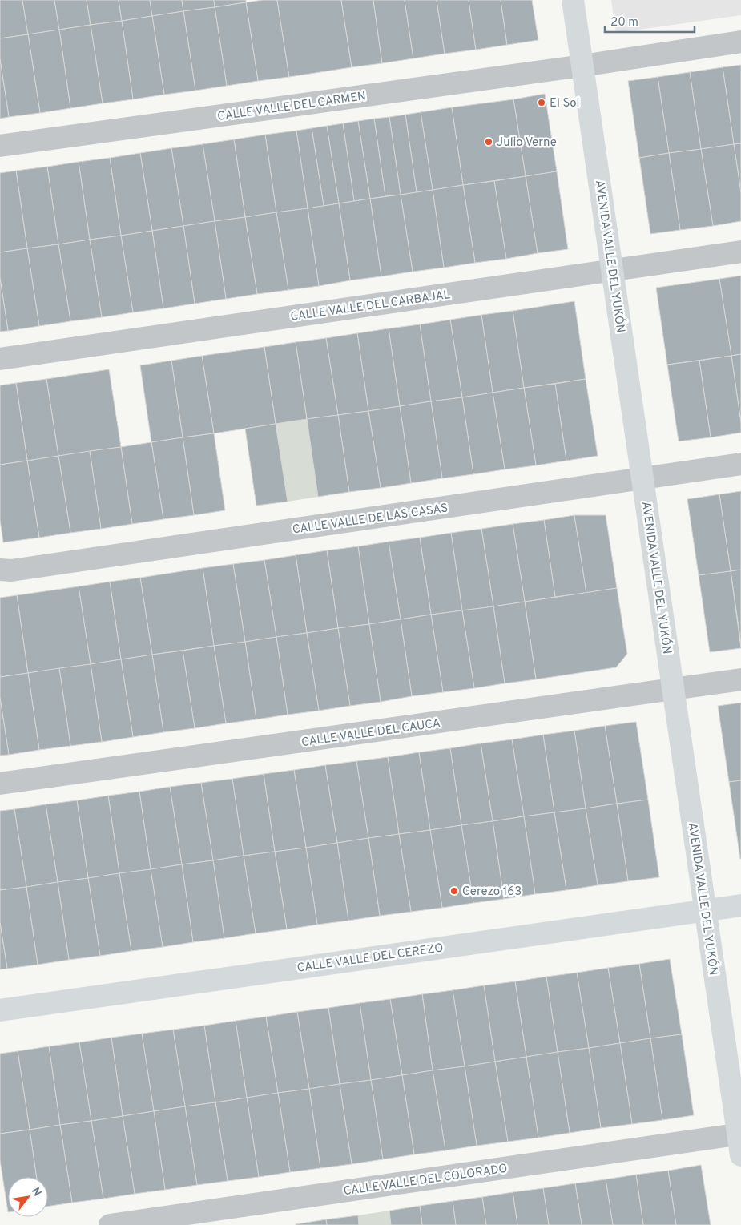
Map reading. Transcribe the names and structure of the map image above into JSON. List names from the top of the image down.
{
  "streets": {
    "street": [
      "CALLE VALLE DEL CARMEN",
      "AVENIDA VALLE DEL YUKÓN",
      "CALLE VALLE DEL CARBAJAL",
      "CALLE VALLE DE LAS CASAS",
      "CALLE VALLE DEL CAUCA",
      "CALLE VALLE DEL CEREZO",
      "CALLE VALLE DEL COLORADO"
    ]
  },
  "crossings": [
    ["CALLE VALLE DEL CARMEN", "AVENIDA VALLE DEL YUKÓN"],
    ["AVENIDA VALLE DEL YUKÓN", "CALLE VALLE DEL CARBAJAL"],
    ["AVENIDA VALLE DEL YUKÓN", "CALLE VALLE DE LAS CASAS"],
    ["AVENIDA VALLE DEL YUKÓN", "CALLE VALLE DEL CAUCA"],
    ["AVENIDA VALLE DEL YUKÓN", "CALLE VALLE DEL CEREZO"],
    ["AVENIDA VALLE DEL YUKÓN", "CALLE VALLE DEL COLORADO"]
  ],
  "places": ["El Sol", "Julio Verne", "Cerezo 163"],
  "scale_bar": "20 m",
  "north": "top right"
}
